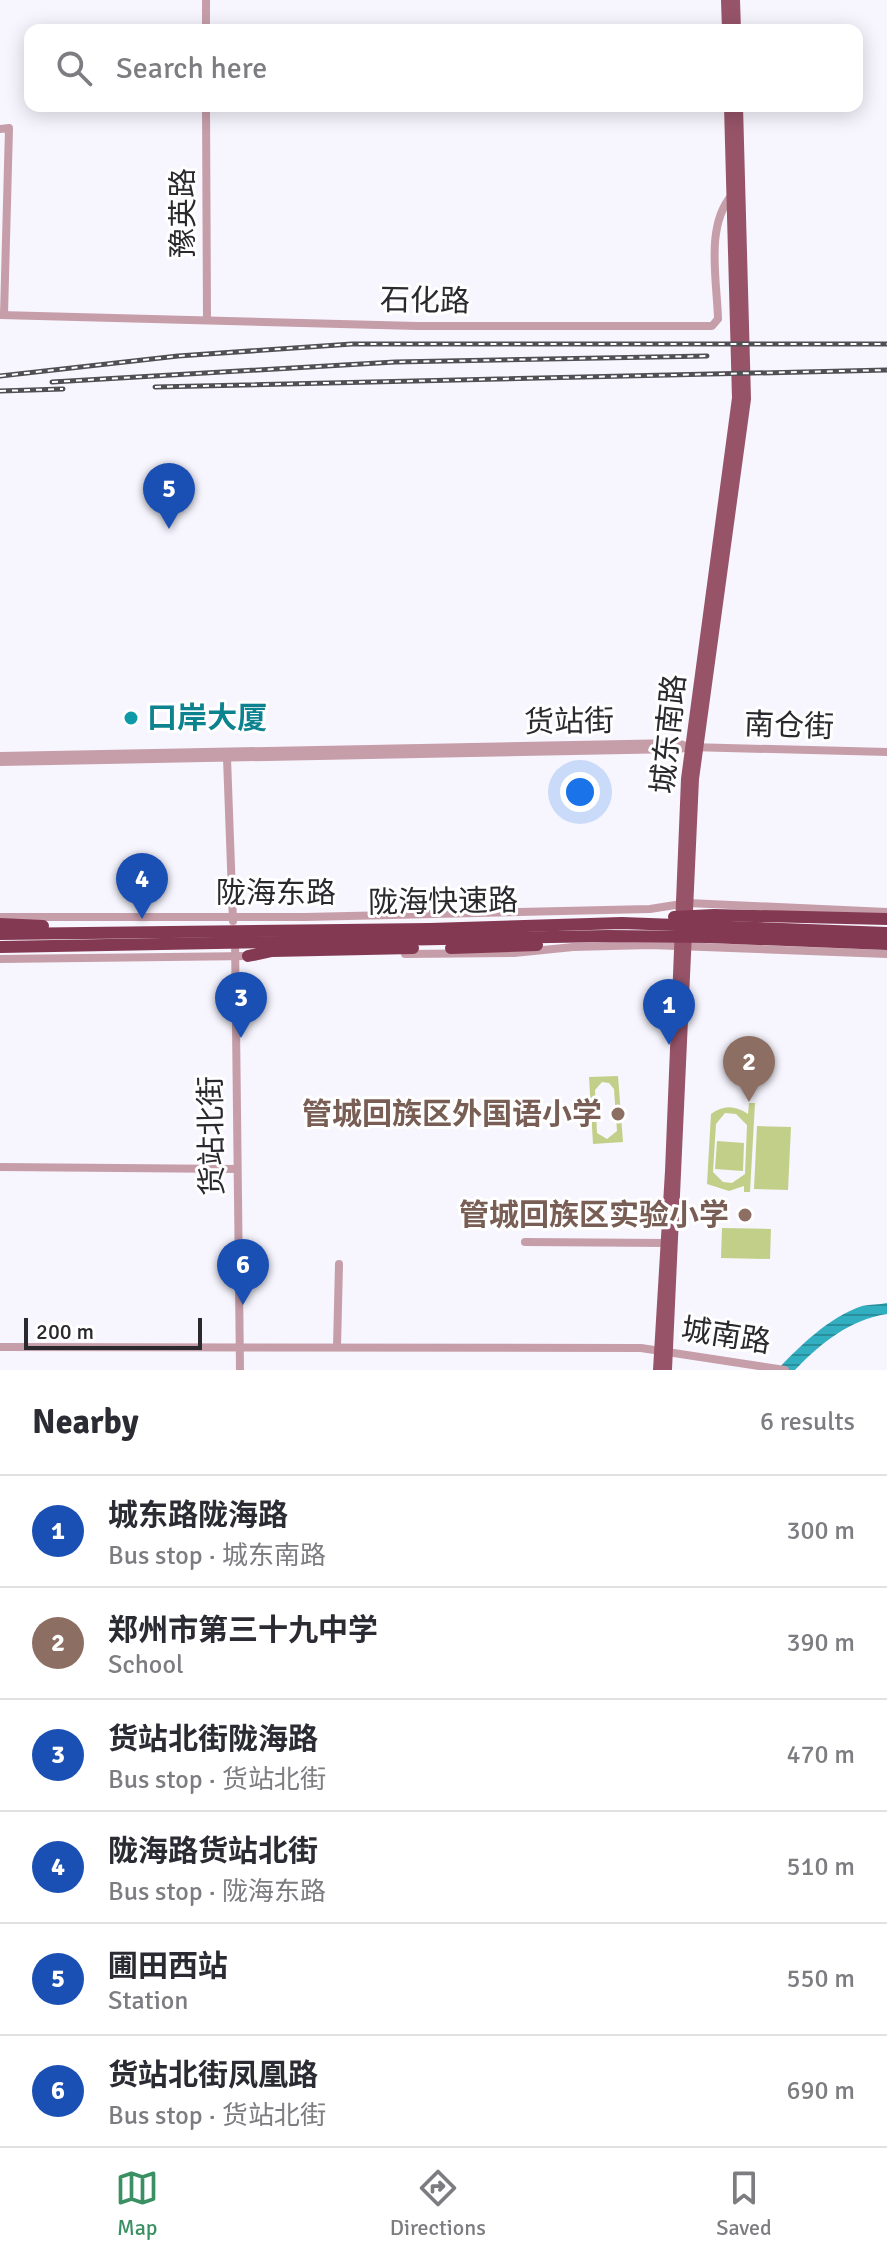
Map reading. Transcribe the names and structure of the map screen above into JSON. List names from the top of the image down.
{
  "streets": {
    "highway": ["陇海快速路"],
    "main road": ["城东南路"],
    "street": [
      "豫英路",
      "石化路",
      "货站街",
      "南仓街",
      "陇海东路",
      "货站北街",
      "城南路"
    ]
  },
  "crossings": [
    ["豫英路", "石化路"],
    ["石化路", "城东南路"],
    ["货站街", "南仓街"],
    ["货站街", "城东南路"],
    ["货站街", "货站北街"],
    ["南仓街", "城东南路"],
    ["城东南路", "陇海东路"],
    ["城东南路", "城南路"],
    ["陇海东路", "货站北街"],
    ["货站北街", "城南路"]
  ],
  "places": ["口岸大厦", "管城回族区外国语小学", "管城回族区实验小学"],
  "scale_bar": "200 m",
  "page": {
    "search": "Search here",
    "pins": [
      "5",
      "4",
      "3",
      "1",
      "2",
      "6"
    ],
    "scale": "200 m",
    "heading": ["Nearby", "6 results"],
    "list": [
      {
        "mark": "1",
        "name": "城东路陇海路",
        "note": "Bus stop · 城东南路",
        "value": "300 m"
      },
      {
        "mark": "2",
        "name": "郑州市第三十九中学",
        "note": "School",
        "value": "390 m"
      },
      {
        "mark": "3",
        "name": "货站北街陇海路",
        "note": "Bus stop · 货站北街",
        "value": "470 m"
      },
      {
        "mark": "4",
        "name": "陇海路货站北街",
        "note": "Bus stop · 陇海东路",
        "value": "510 m"
      },
      {
        "mark": "5",
        "name": "圃田西站",
        "note": "Station",
        "value": "550 m"
      },
      {
        "mark": "6",
        "name": "货站北街凤凰路",
        "note": "Bus stop · 货站北街",
        "value": "690 m"
      }
    ],
    "nav": ["Map", "Directions", "Saved"]
  }
}
